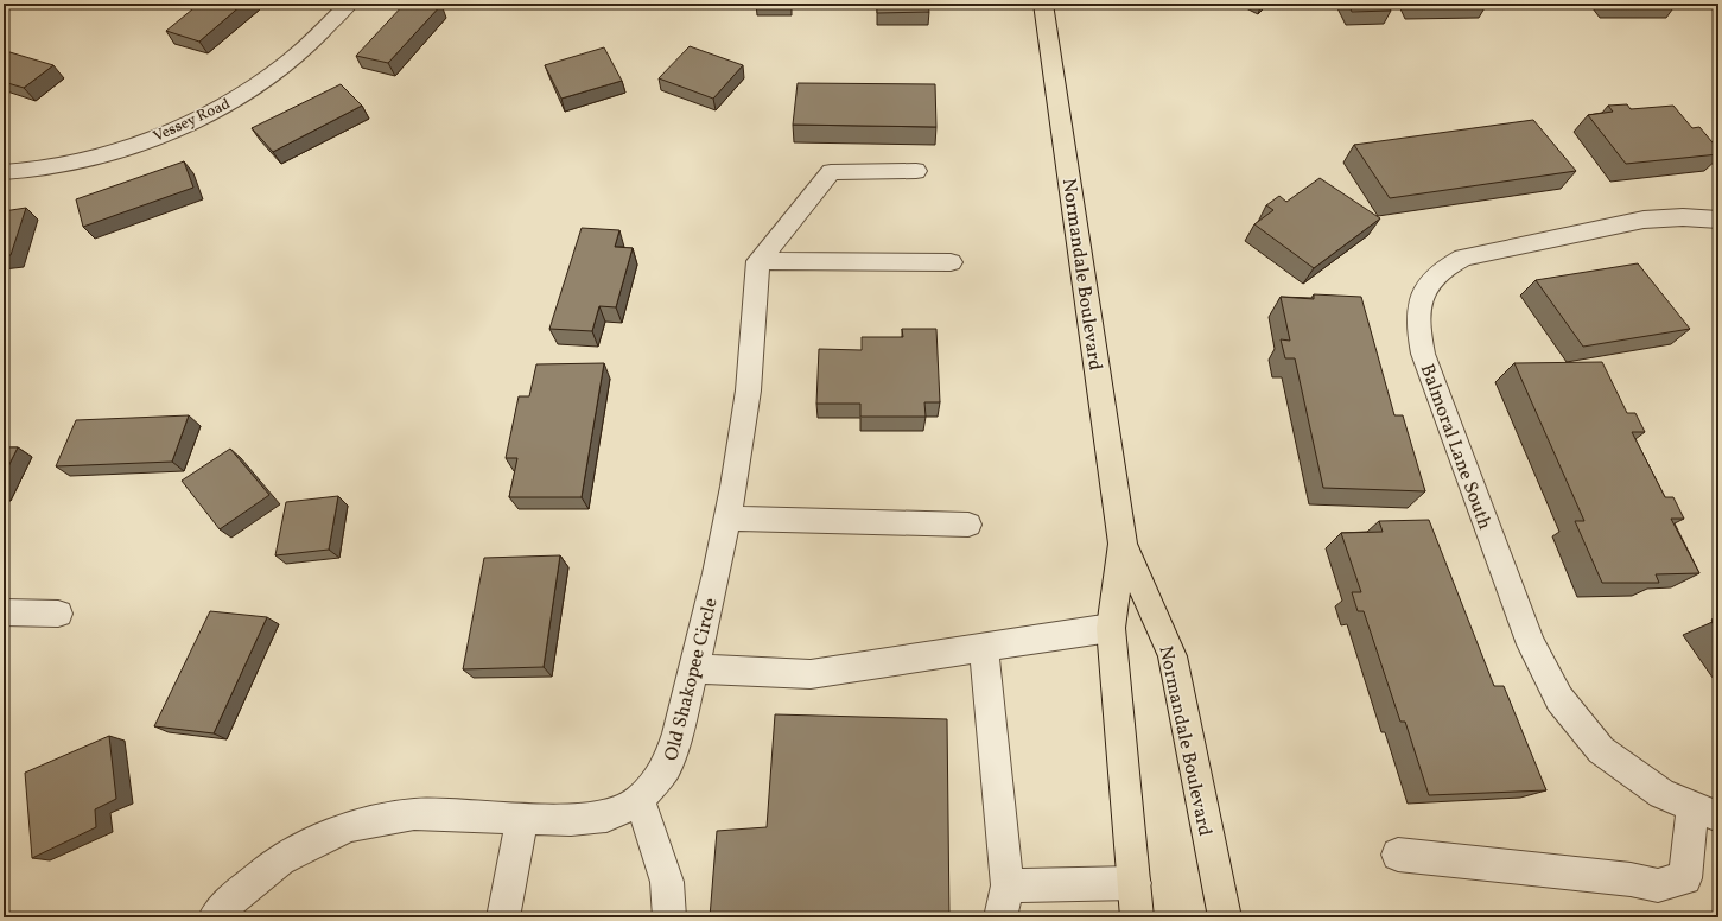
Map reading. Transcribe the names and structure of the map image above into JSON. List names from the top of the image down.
{
  "streets": {
    "main road": ["Normandale Boulevard"],
    "street": ["Vessey Road", "Balmoral Lane South", "Old Shakopee Circle"]
  }
}
